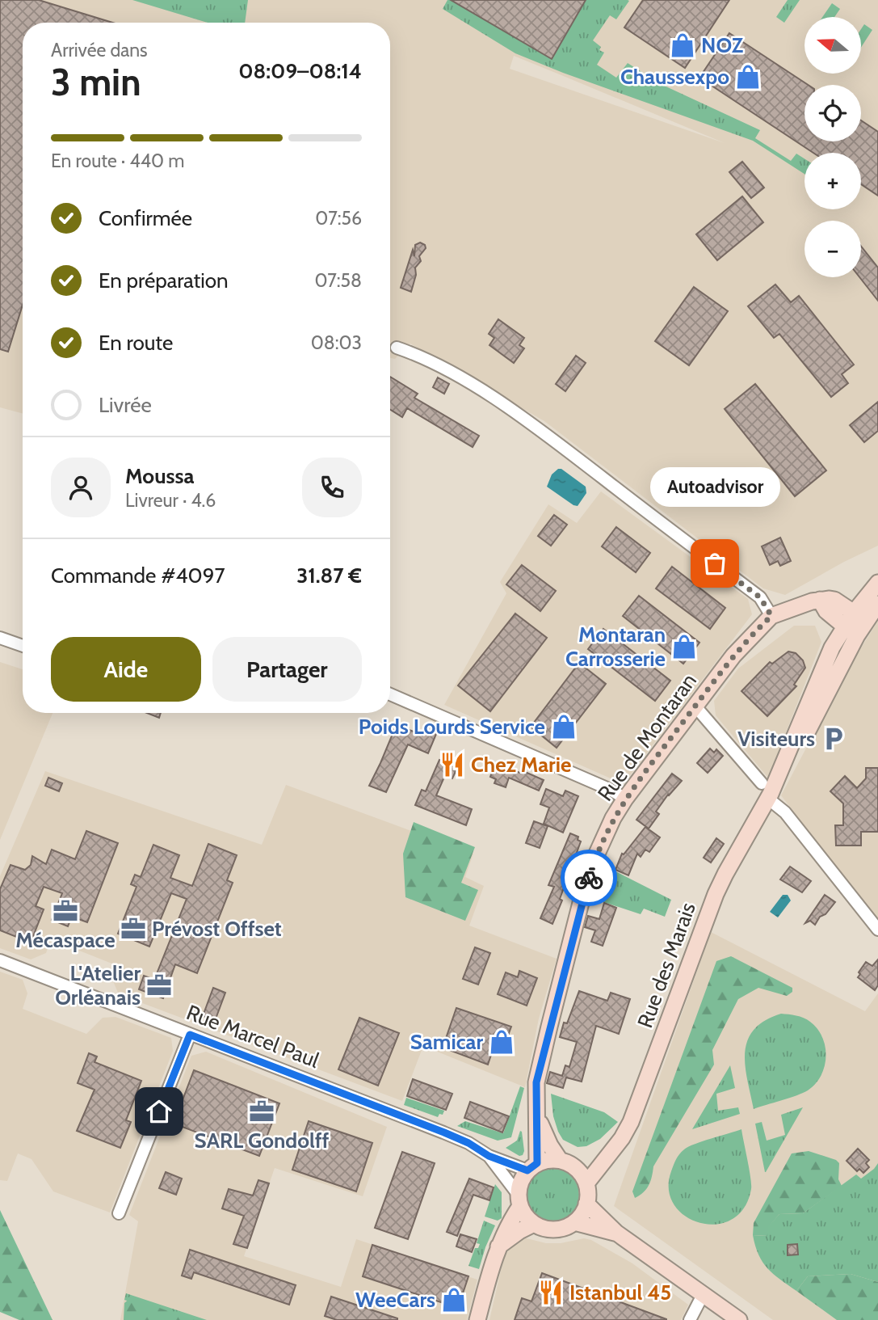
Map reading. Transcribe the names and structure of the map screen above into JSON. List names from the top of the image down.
{
  "streets": {
    "street": ["Rue de Montaran", "Rue des Marais", "Rue Marcel Paul"]
  },
  "crossings": [
    ["Rue de Montaran", "Rue des Marais"],
    ["Rue de Montaran", "Rue Marcel Paul"],
    ["Rue des Marais", "Rue Marcel Paul"]
  ],
  "places": {
    "shop": [
      "NOZ",
      "Chaussexpo",
      "Montaran Carrosserie",
      "Poids Lourds Service",
      "Samicar",
      "WeeCars"
    ],
    "other": ["Autoadvisor"],
    "parking": ["Visiteurs"],
    "restaurant": ["Chez Marie", "Istanbul 45"],
    "office": [
      "Mécaspace",
      "Prévost Offset",
      "L'Atelier Orléanais",
      "SARL Gondolff"
    ]
  },
  "north": "left",
  "page": {
    "map_buttons": ["+", "−"],
    "heading": ["3 min", "Arrivée dans", "08:09–08:14"],
    "panel": [
      "Moussa",
      "Livreur · 4.6",
      "Commande #4097",
      "31.87 €"
    ],
    "bar": "En route · 440 m",
    "list": [
      ["Confirmée", "07:56"],
      ["En préparation", "07:58"],
      ["En route", "08:03"],
      "Livrée"
    ],
    "bubble": "Autoadvisor",
    "buttons": ["Aide", "Partager"]
  }
}
